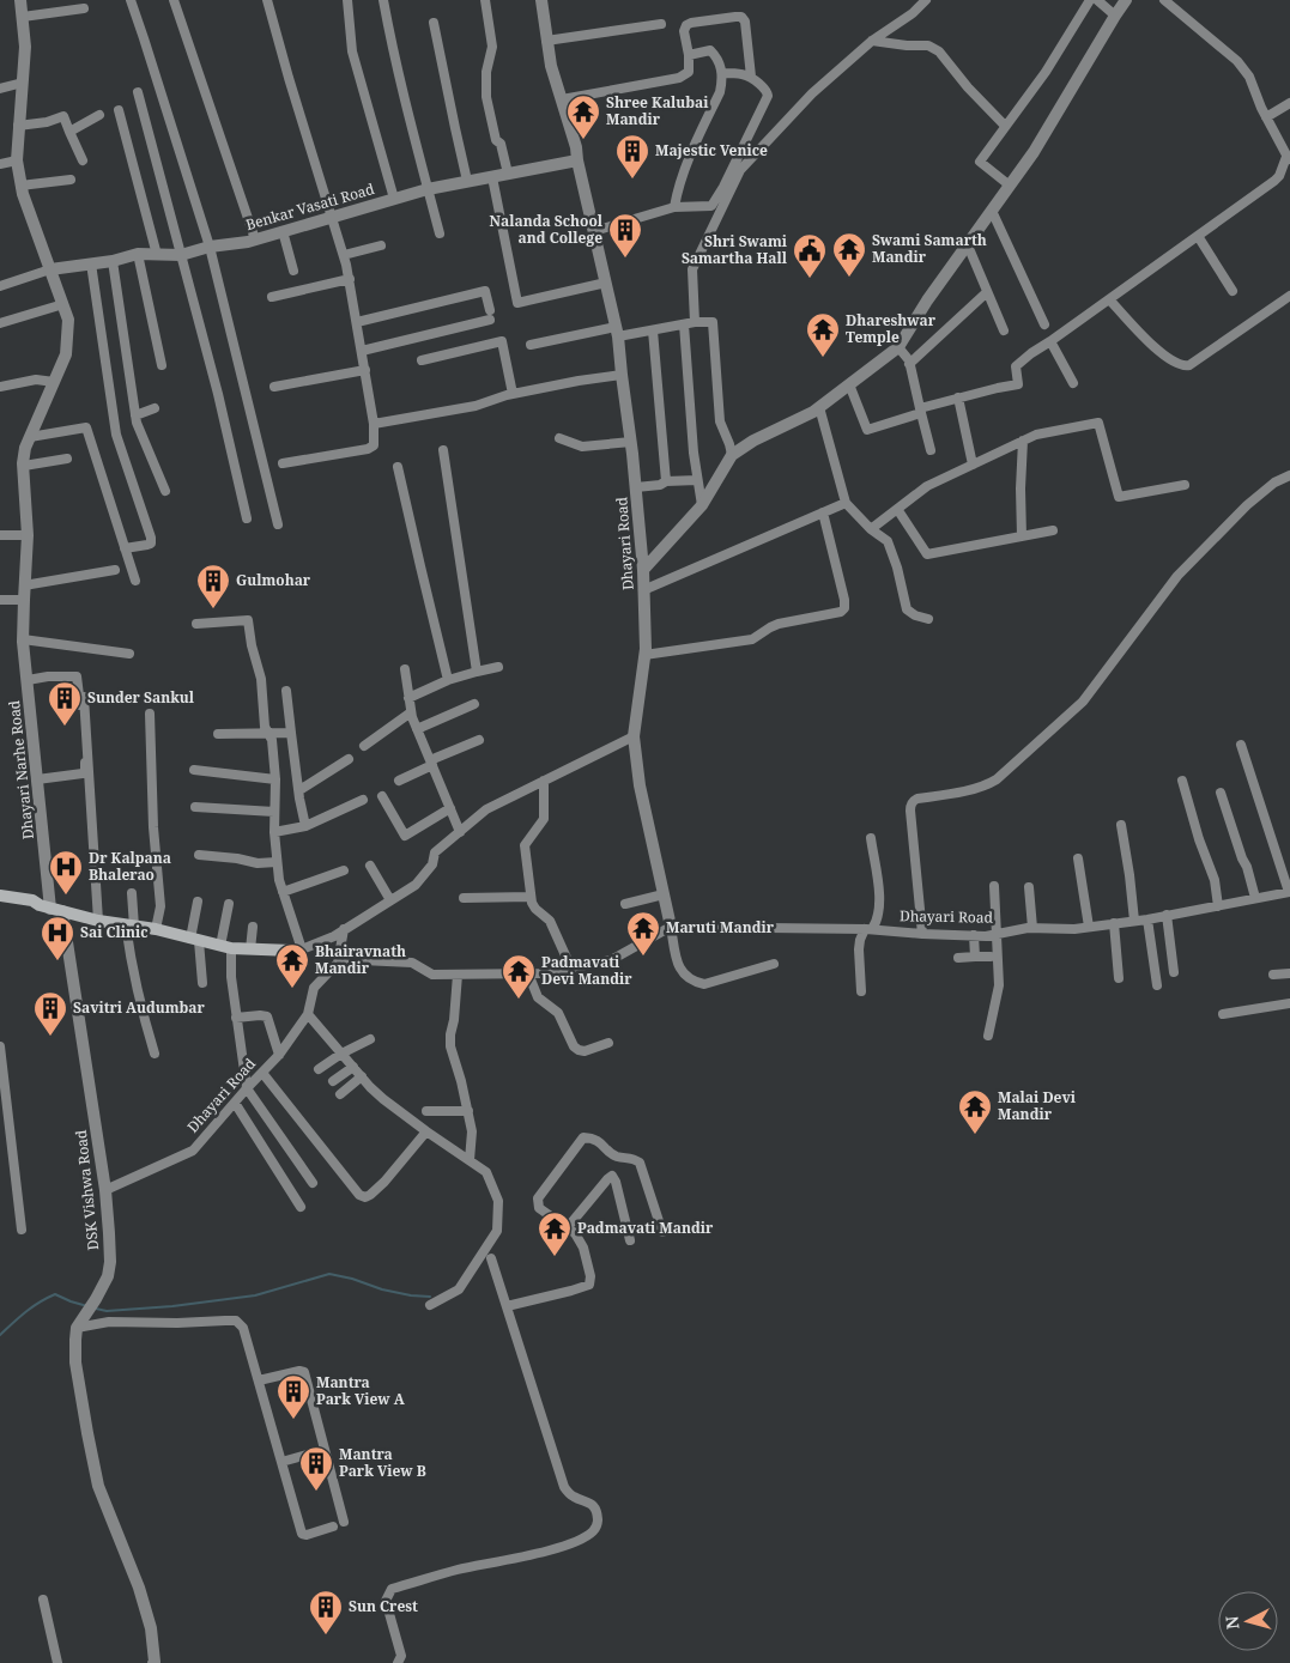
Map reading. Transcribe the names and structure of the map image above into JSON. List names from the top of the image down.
{
  "streets": {
    "street": [
      "Benkar Vasati Road",
      "Dhayari Road",
      "Dhayari Narhe Road",
      "DSK Vishwa Road"
    ]
  },
  "crossings": [
    ["Benkar Vasati Road", "Dhayari Road"],
    ["Benkar Vasati Road", "Dhayari Narhe Road"],
    ["Dhayari Road", "DSK Vishwa Road"],
    ["Dhayari Narhe Road", "DSK Vishwa Road"]
  ],
  "places": {
    "temple": [
      "Shree Kalubai Mandir",
      "Swami Samarth Mandir",
      "Dhareshwar Temple",
      "Maruti Mandir",
      "Bhairavnath Mandir",
      "Padmavati Devi Mandir",
      "Malai Devi Mandir",
      "Padmavati Mandir"
    ],
    "building": [
      "Majestic Venice",
      "Nalanda School and College",
      "Gulmohar",
      "Sunder Sankul",
      "Savitri Audumbar",
      "Mantra Park View A",
      "Mantra Park View B",
      "Sun Crest"
    ],
    "public building": ["Shri Swami Samartha Hall"],
    "hospital": ["Dr Kalpana Bhalerao", "Sai Clinic"]
  },
  "north": "left"
}
